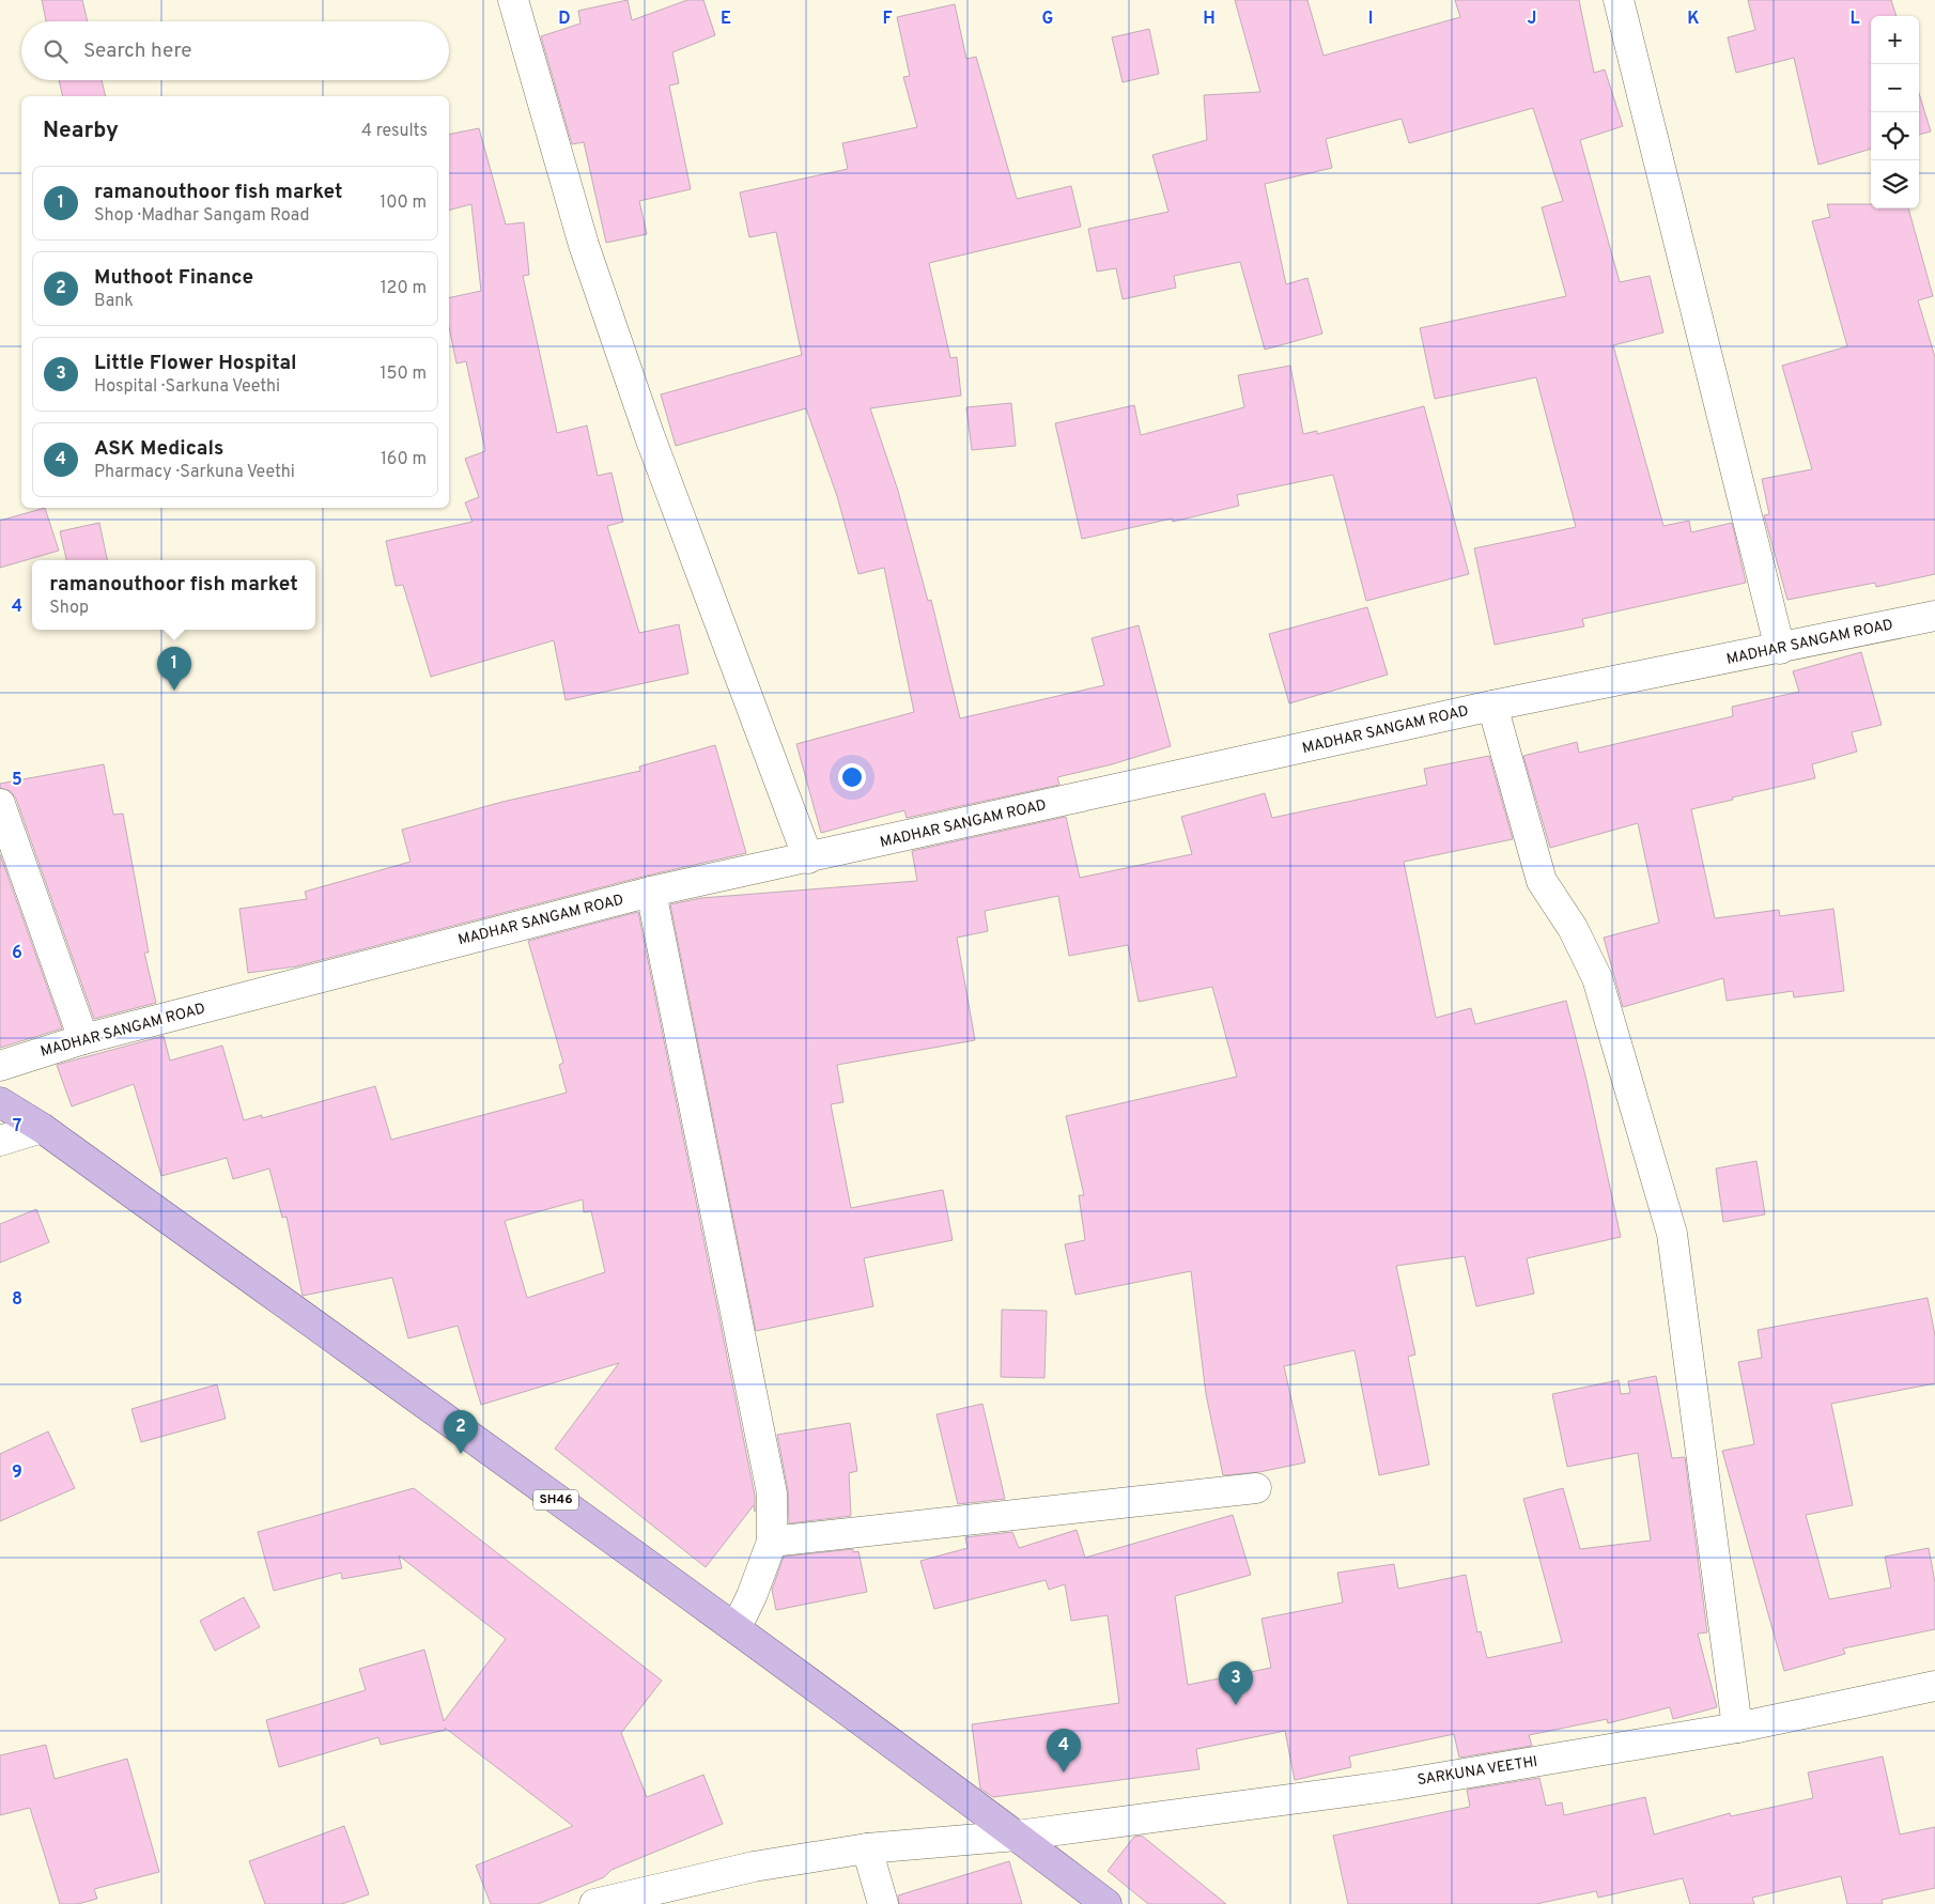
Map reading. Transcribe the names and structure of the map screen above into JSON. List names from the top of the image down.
{
  "streets": {
    "main road": ["SH46"],
    "street": ["MADHAR SANGAM ROAD", "SARKUNA VEETHI"]
  },
  "crossings": [
    ["SH46", "SARKUNA VEETHI"]
  ],
  "page": {
    "map_buttons": ["+", "−"],
    "search": "Search here",
    "heading": ["Nearby", "4 results"],
    "list": [
      {
        "mark": "1",
        "name": "ramanouthoor fish market",
        "note": "Shop · Madhar Sangam Road",
        "value": "100 m"
      },
      {
        "mark": "2",
        "name": "Muthoot Finance",
        "note": "Bank",
        "value": "120 m"
      },
      {
        "mark": "3",
        "name": "Little Flower Hospital",
        "note": "Hospital · Sarkuna Veethi",
        "value": "150 m"
      },
      {
        "mark": "4",
        "name": "ASK Medicals",
        "note": "Pharmacy · Sarkuna Veethi",
        "value": "160 m"
      }
    ],
    "popup": ["ramanouthoor fish market", "Shop"],
    "pins": [
      "1",
      "2",
      "3",
      "4"
    ]
  },
  "grid": {
    "columns": [
      "D",
      "E",
      "F",
      "G",
      "H",
      "I",
      "J",
      "K",
      "L"
    ],
    "rows": [
      "4",
      "5",
      "6",
      "7",
      "8",
      "9"
    ]
  }
}
